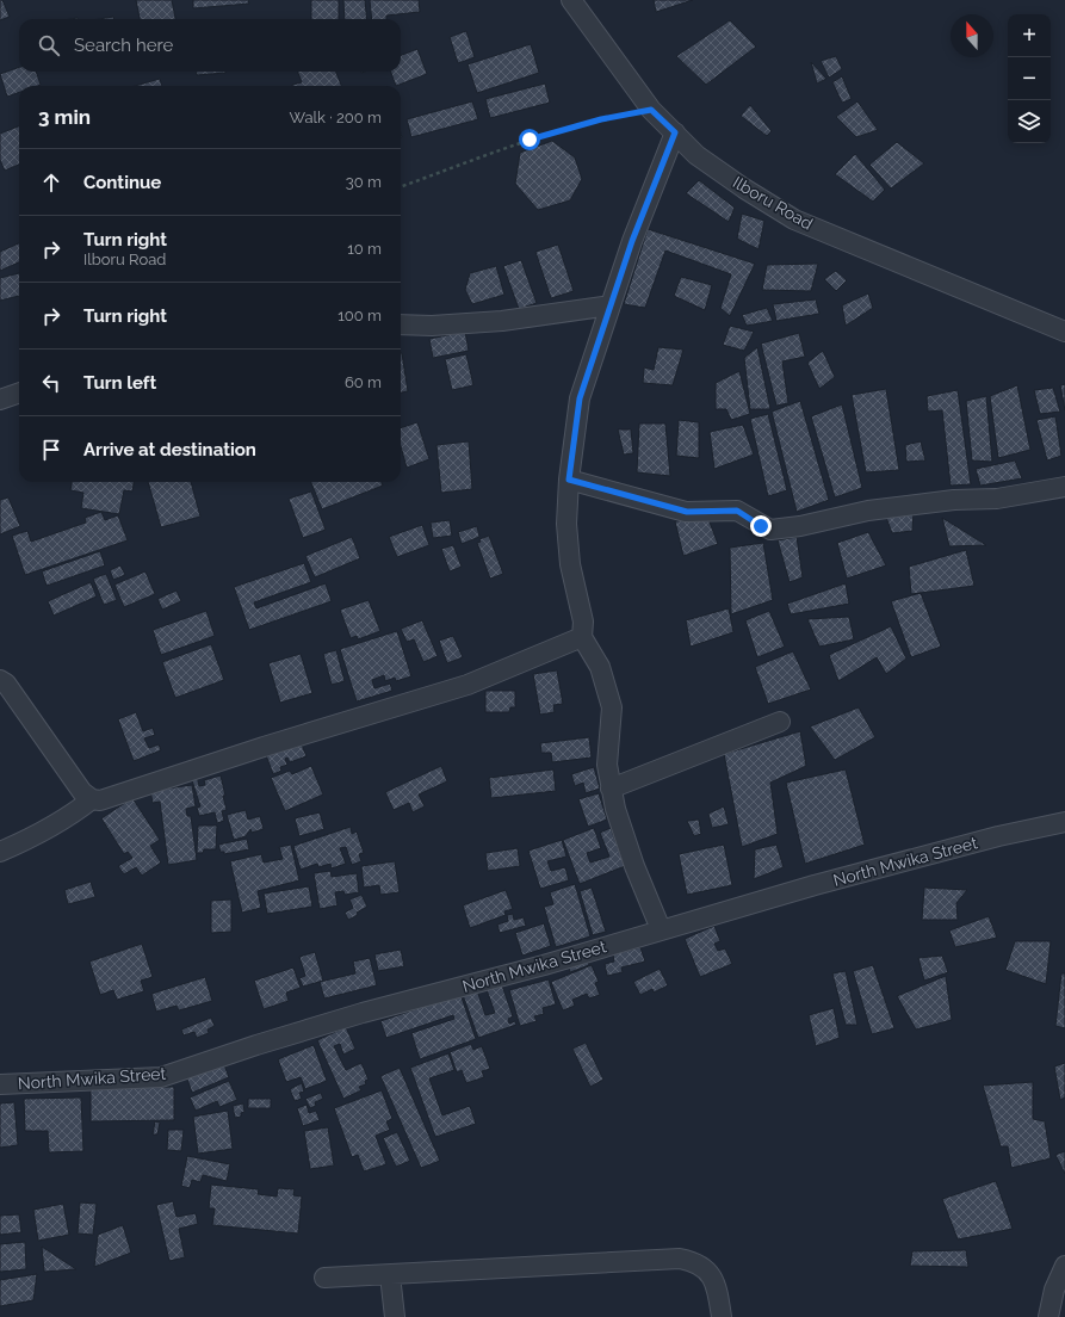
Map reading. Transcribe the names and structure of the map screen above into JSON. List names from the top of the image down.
{
  "streets": {
    "street": ["Ilboru Road", "North Mwika Street"]
  },
  "north": "top",
  "page": {
    "map_buttons": ["+", "−"],
    "search": "Search here",
    "heading": ["3 min", "Walk · 200 m"],
    "list": [
      ["Continue", "30 m"],
      ["Turn right", "Ilboru Road", "10 m"],
      ["Turn right", "100 m"],
      ["Turn left", "60 m"],
      "Arrive at destination"
    ]
  }
}
